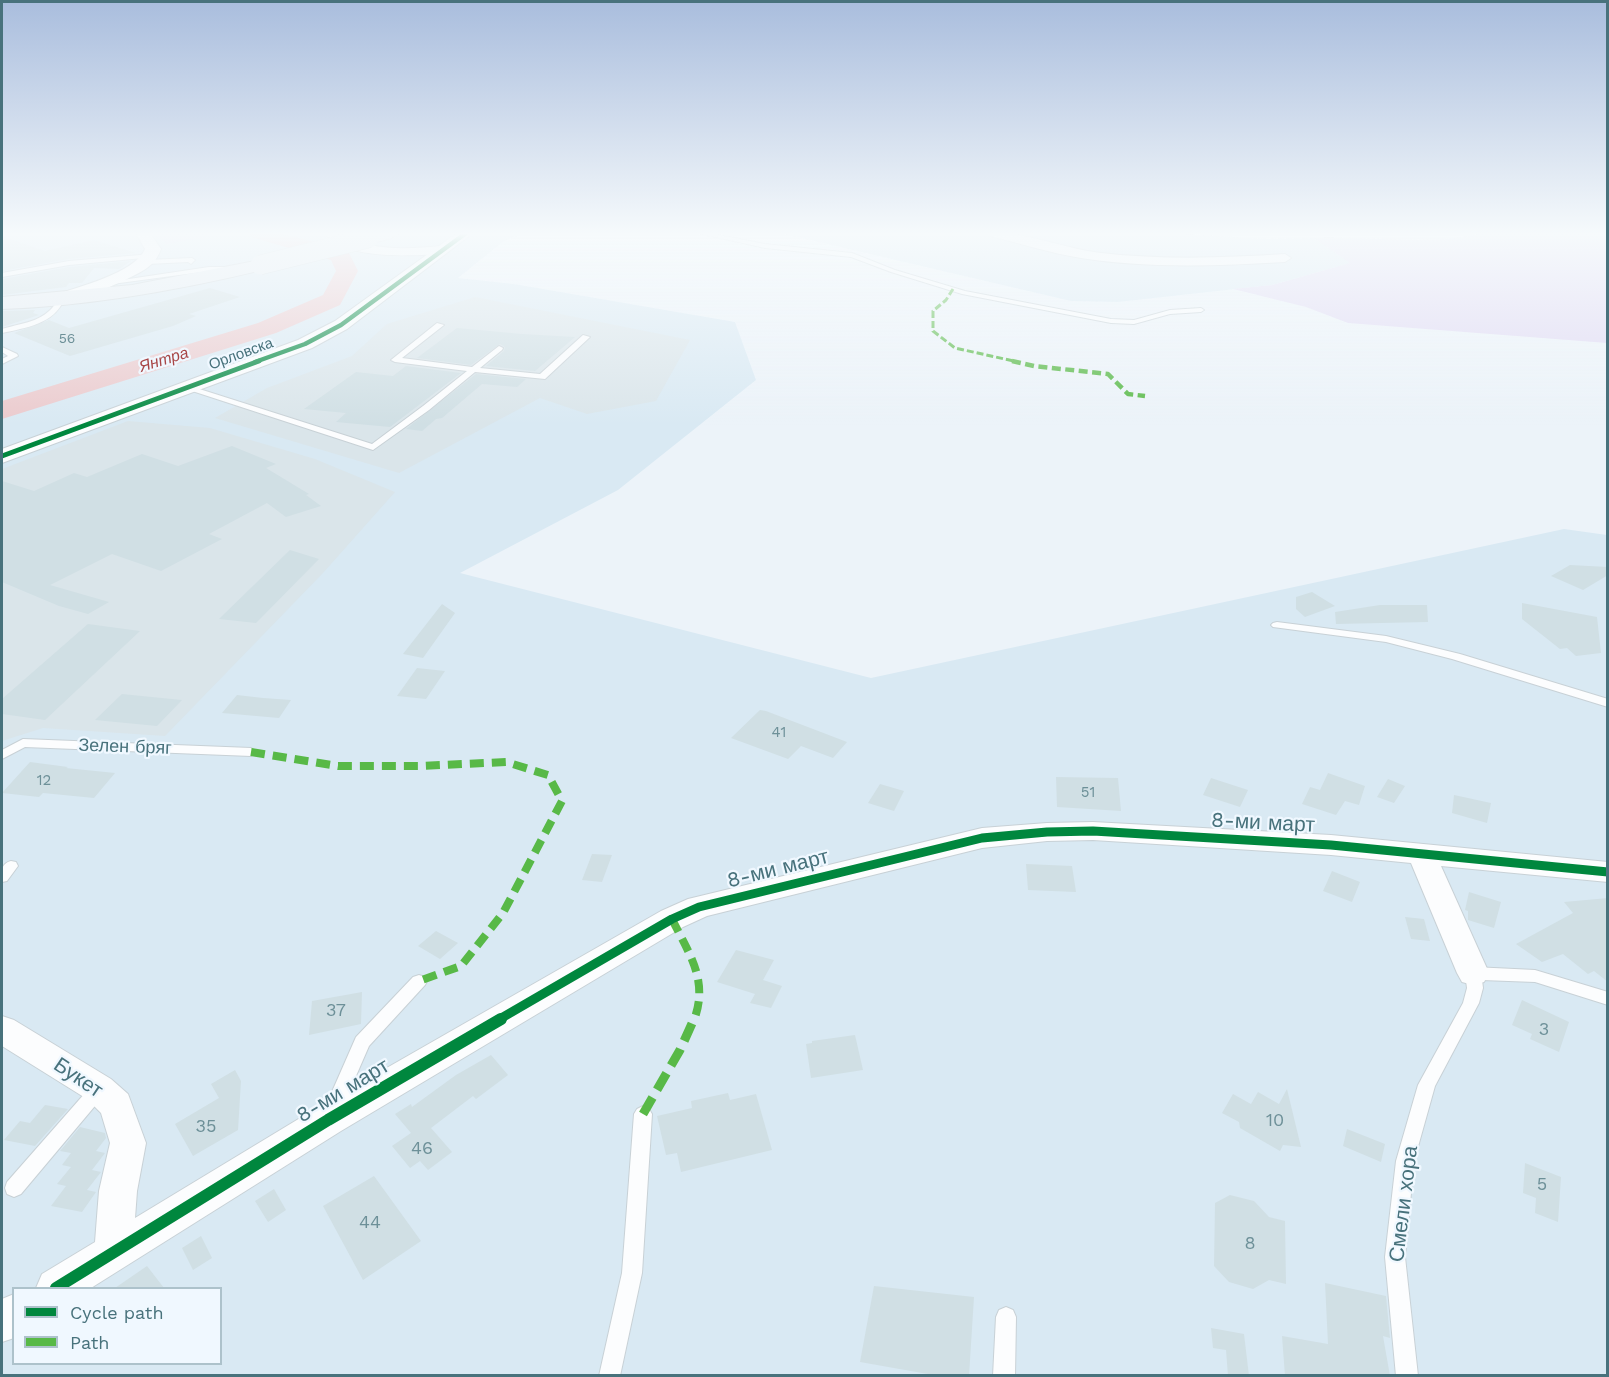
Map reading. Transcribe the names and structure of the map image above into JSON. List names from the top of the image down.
{
  "streets": {
    "street": ["Орловска", "8-ми март", "Букет"],
    "lane": ["Зелен бряг", "Смели хора"]
  },
  "crossings": [
    ["8-ми март", "Букет"]
  ],
  "water": ["Янтра"],
  "house_numbers": [
    "56",
    "41",
    "12",
    "51",
    "37",
    "3",
    "10",
    "35",
    "46",
    "5",
    "44",
    "8"
  ],
  "legend": ["Cycle path", "Path"]
}
